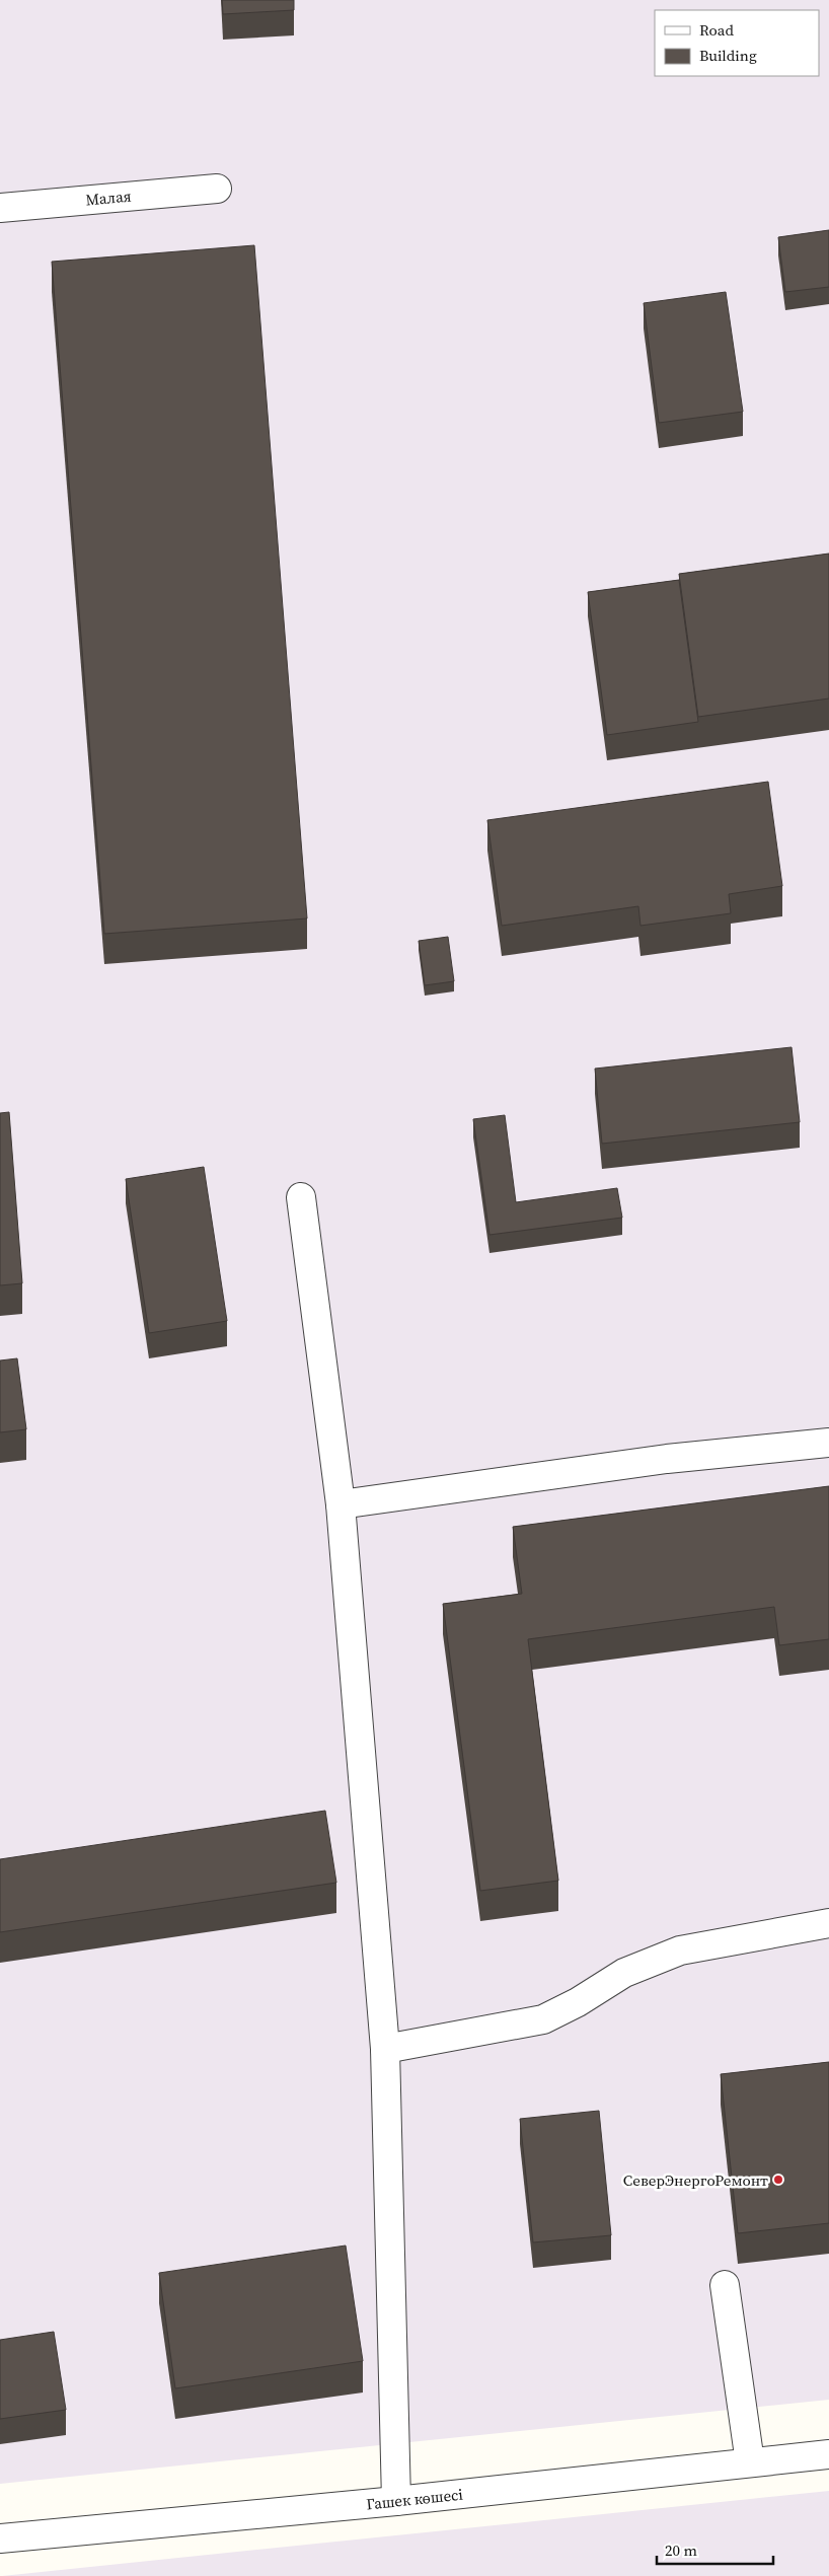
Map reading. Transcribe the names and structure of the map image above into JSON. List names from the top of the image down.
{
  "streets": {
    "street": ["Малая", "Гашек көшесі"]
  },
  "places": ["СеверЭнергоРемонт"],
  "legend": ["Road", "Building"],
  "scale_bar": "20 m"
}
